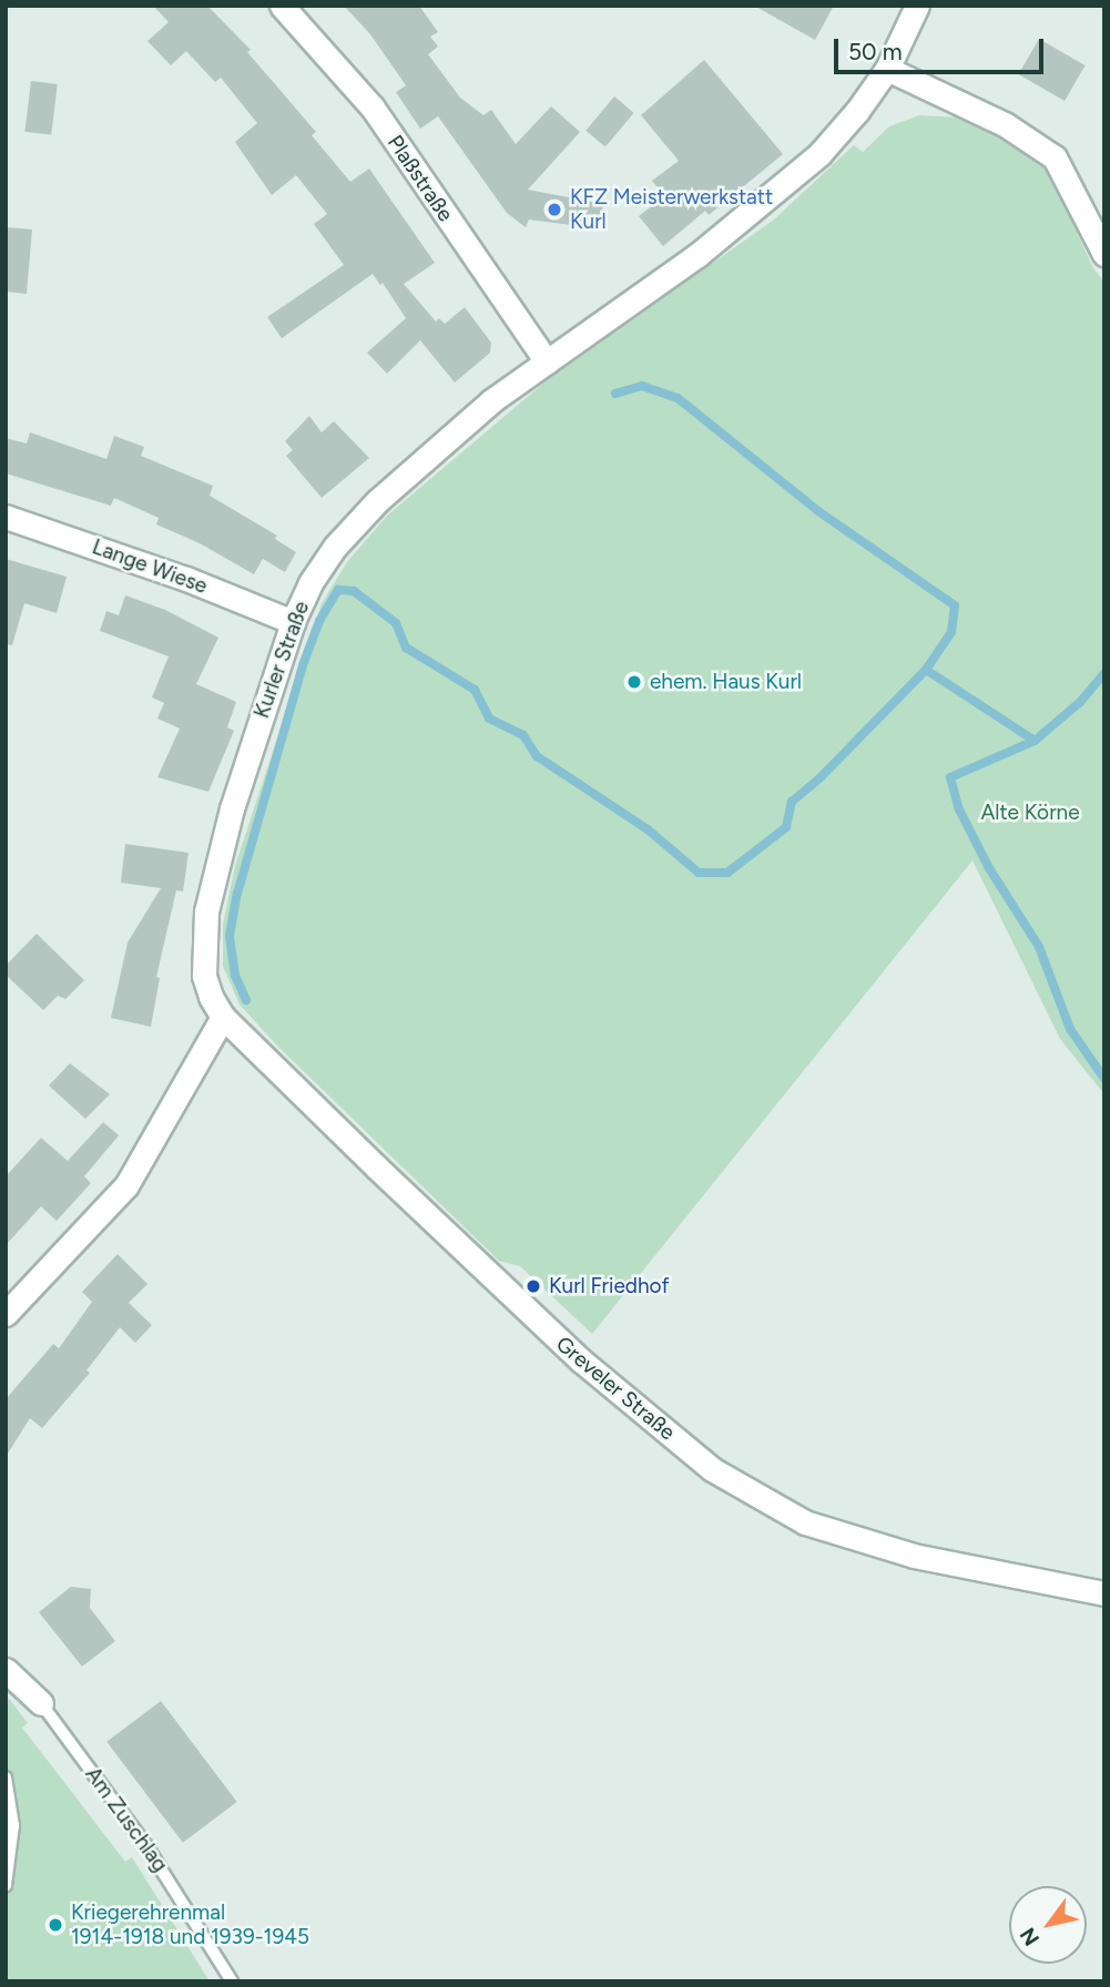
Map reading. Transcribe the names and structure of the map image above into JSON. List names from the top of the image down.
{
  "streets": {
    "street": [
      "Plaßstraße",
      "Lange Wiese",
      "Kurler Straße",
      "Greveler Straße",
      "Am Zuschlag"
    ]
  },
  "crossings": [
    ["Plaßstraße", "Kurler Straße"],
    ["Lange Wiese", "Kurler Straße"],
    ["Kurler Straße", "Greveler Straße"]
  ],
  "parks": ["Alte Körne"],
  "places": [
    "KFZ Meisterwerkstatt Kurl",
    "ehem. Haus Kurl",
    "Kurl Friedhof",
    "Kriegerehrenmal 1914-1918 und 1939-1945"
  ],
  "scale_bar": "50 m",
  "north": "bottom left"
}
